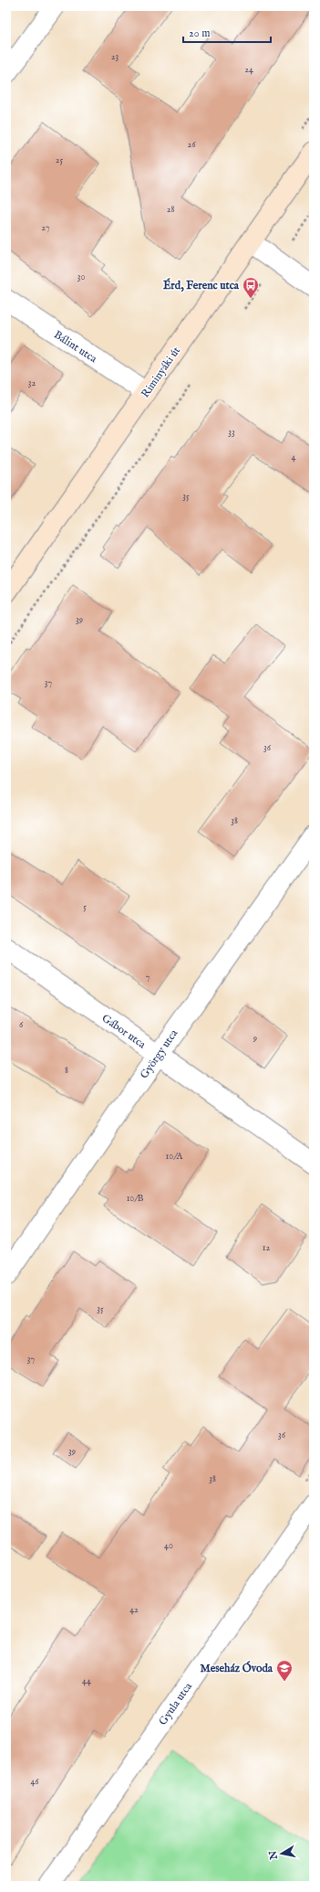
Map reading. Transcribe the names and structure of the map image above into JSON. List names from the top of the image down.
{
  "streets": {
    "main road": ["Riminyáki út"],
    "street": [
      "Bálint utca",
      "Gábor utca",
      "György utca",
      "Gyula utca"
    ]
  },
  "crossings": [
    ["Bálint utca", "Riminyáki út"],
    ["Gábor utca", "György utca"]
  ],
  "places": {
    "bus stop": ["Érd, Ferenc utca"],
    "school or university": ["Meseház Óvoda"]
  },
  "house_numbers": [
    "23",
    "24",
    "26",
    "25",
    "28",
    "27",
    "30",
    "32",
    "33",
    "4",
    "35",
    "39",
    "37",
    "36",
    "38",
    "5",
    "7",
    "6",
    "9",
    "8",
    "10/A",
    "10/B",
    "12",
    "35",
    "37",
    "36",
    "39",
    "38",
    "40",
    "42",
    "44",
    "46"
  ],
  "scale_bar": "20 m",
  "north": "left"
}
